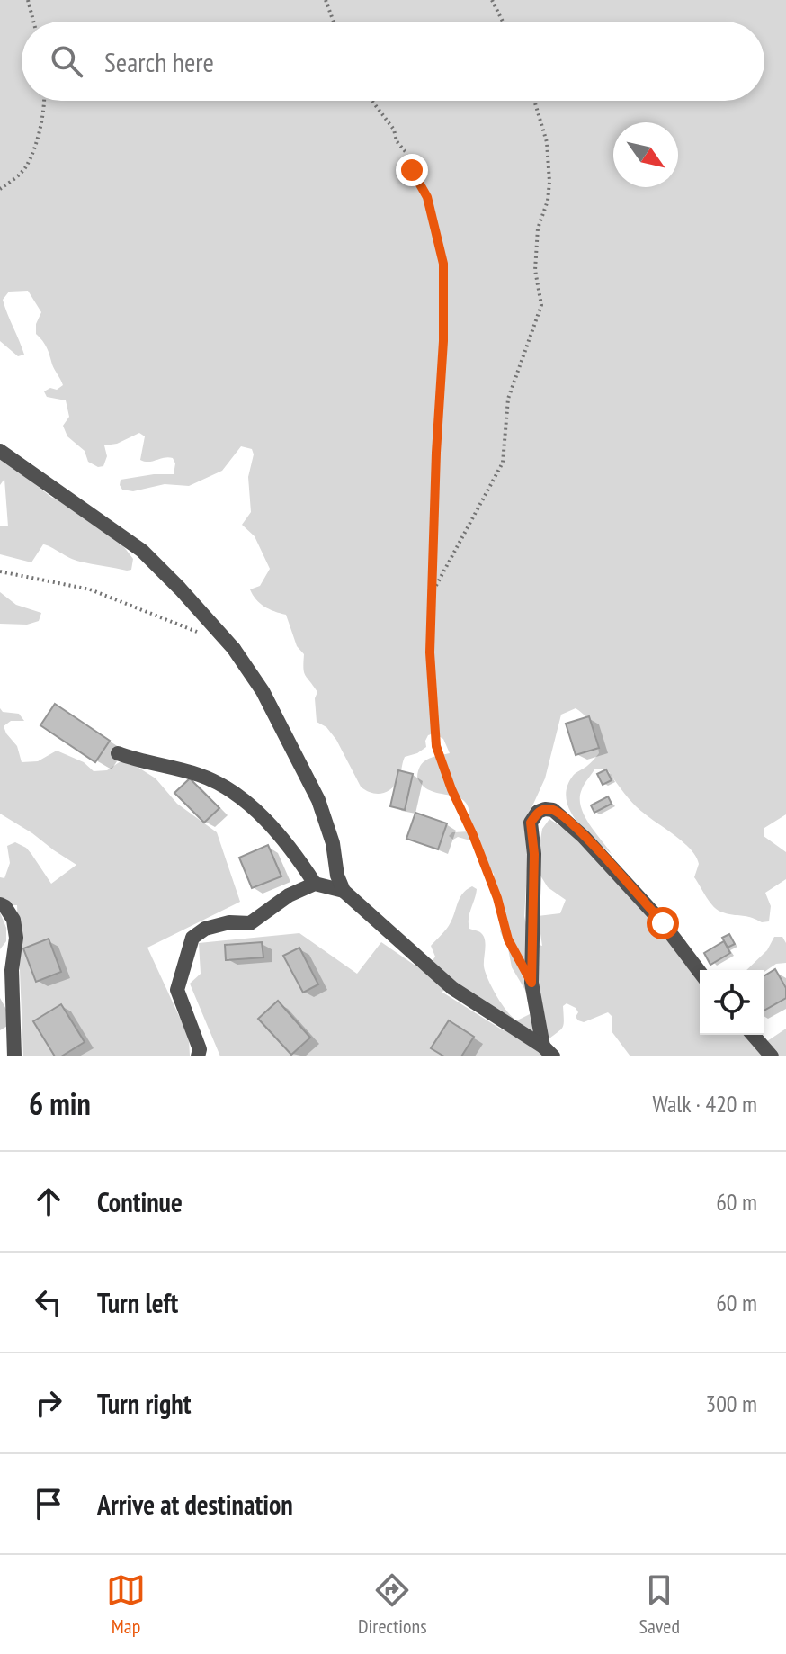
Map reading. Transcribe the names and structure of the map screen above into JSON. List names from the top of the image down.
{
  "north": "bottom right",
  "page": {
    "search": "Search here",
    "heading": ["6 min", "Walk · 420 m"],
    "list": [
      ["Continue", "60 m"],
      ["Turn left", "60 m"],
      ["Turn right", "300 m"],
      "Arrive at destination"
    ],
    "nav": ["Map", "Directions", "Saved"]
  }
}
